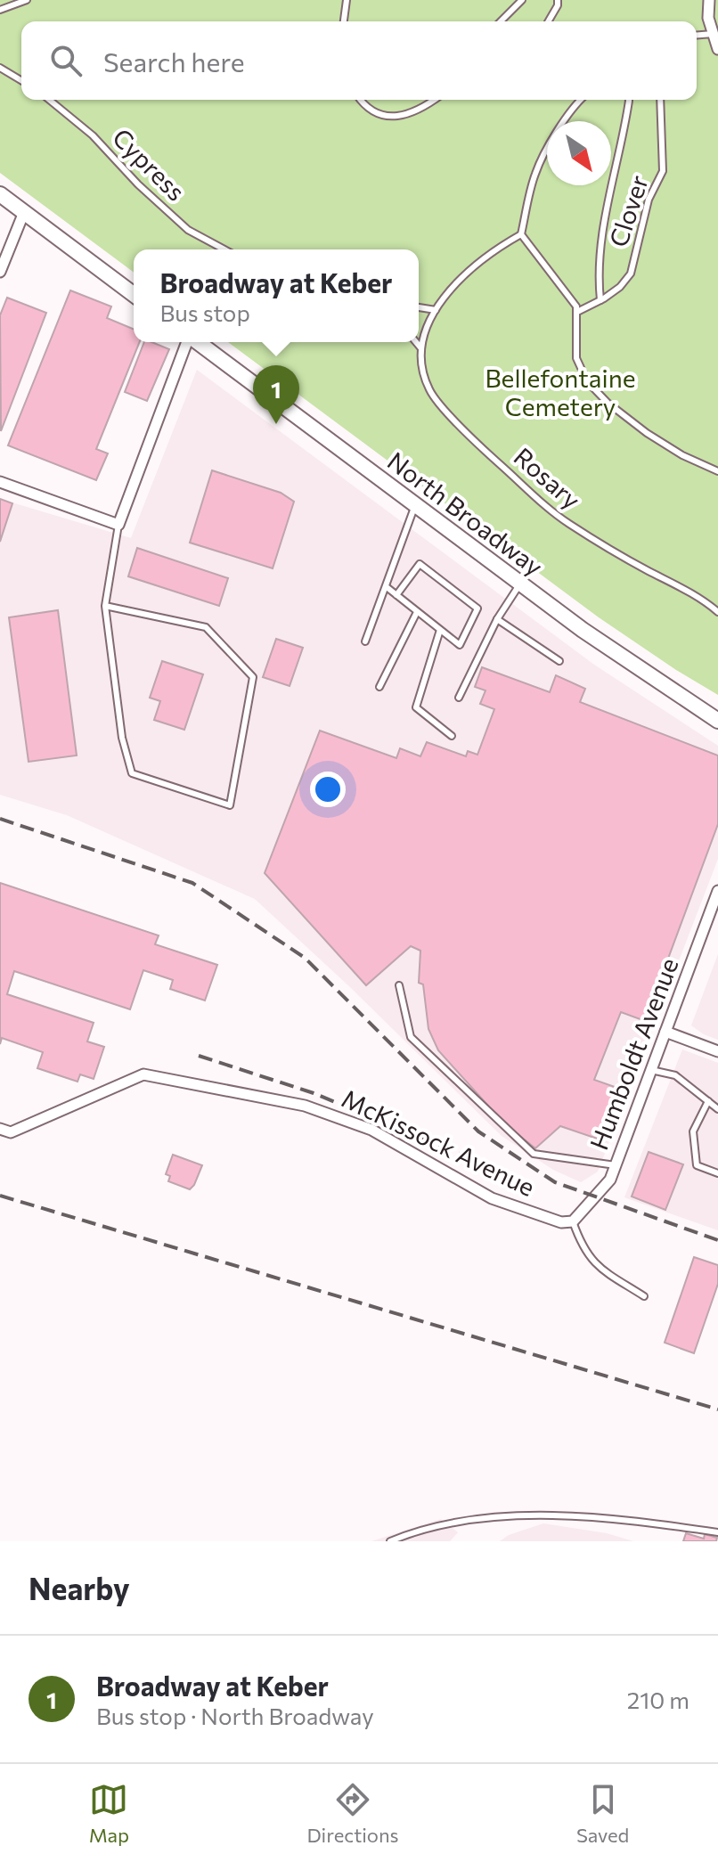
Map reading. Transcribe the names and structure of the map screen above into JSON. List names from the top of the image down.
{
  "streets": {
    "main road": ["North Broadway"],
    "street": ["Humboldt Avenue", "McKissock Avenue"],
    "lane": ["Cypress", "Clover", "Rosary"]
  },
  "crossings": [
    ["Humboldt Avenue", "McKissock Avenue"]
  ],
  "parks": ["Bellefontaine Cemetery"],
  "north": "bottom right",
  "page": {
    "search": "Search here",
    "popup": ["Broadway at Keber", "Bus stop"],
    "pins": "1",
    "heading": "Nearby",
    "list": [
      {
        "mark": "1",
        "name": "Broadway at Keber",
        "note": "Bus stop · North Broadway",
        "value": "210 m"
      }
    ],
    "nav": ["Map", "Directions", "Saved"]
  }
}
